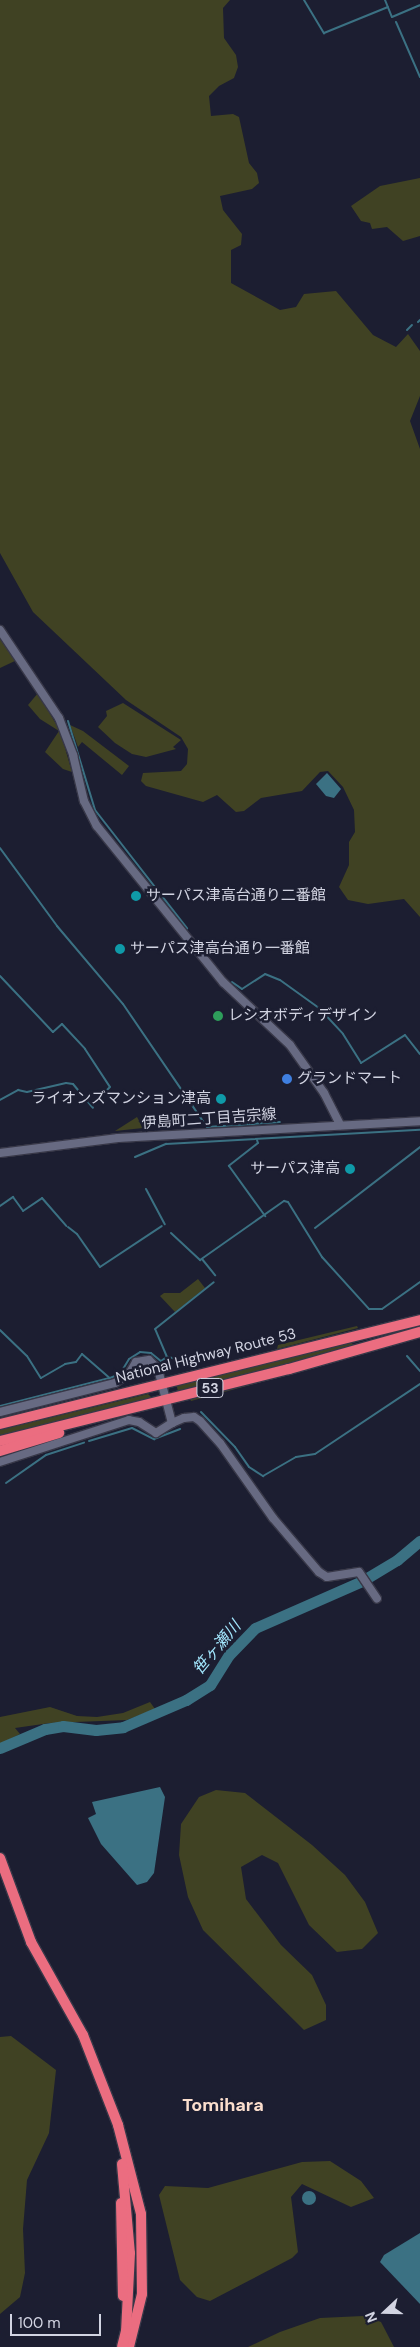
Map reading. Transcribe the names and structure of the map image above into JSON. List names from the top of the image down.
{
  "streets": {
    "highway": ["National Highway Route 53", "53"],
    "street": ["伊島町二丁目吉宗線"]
  },
  "districts": ["Tomihara"],
  "water": ["笹ヶ瀬川"],
  "places": [
    "サーパス津高台通り二番館",
    "サーパス津高台通り一番館",
    "レシオボディデザイン",
    "グランドマート",
    "ライオンズマンション津高",
    "サーパス津高"
  ],
  "scale_bar": "100 m",
  "north": "left"
}
